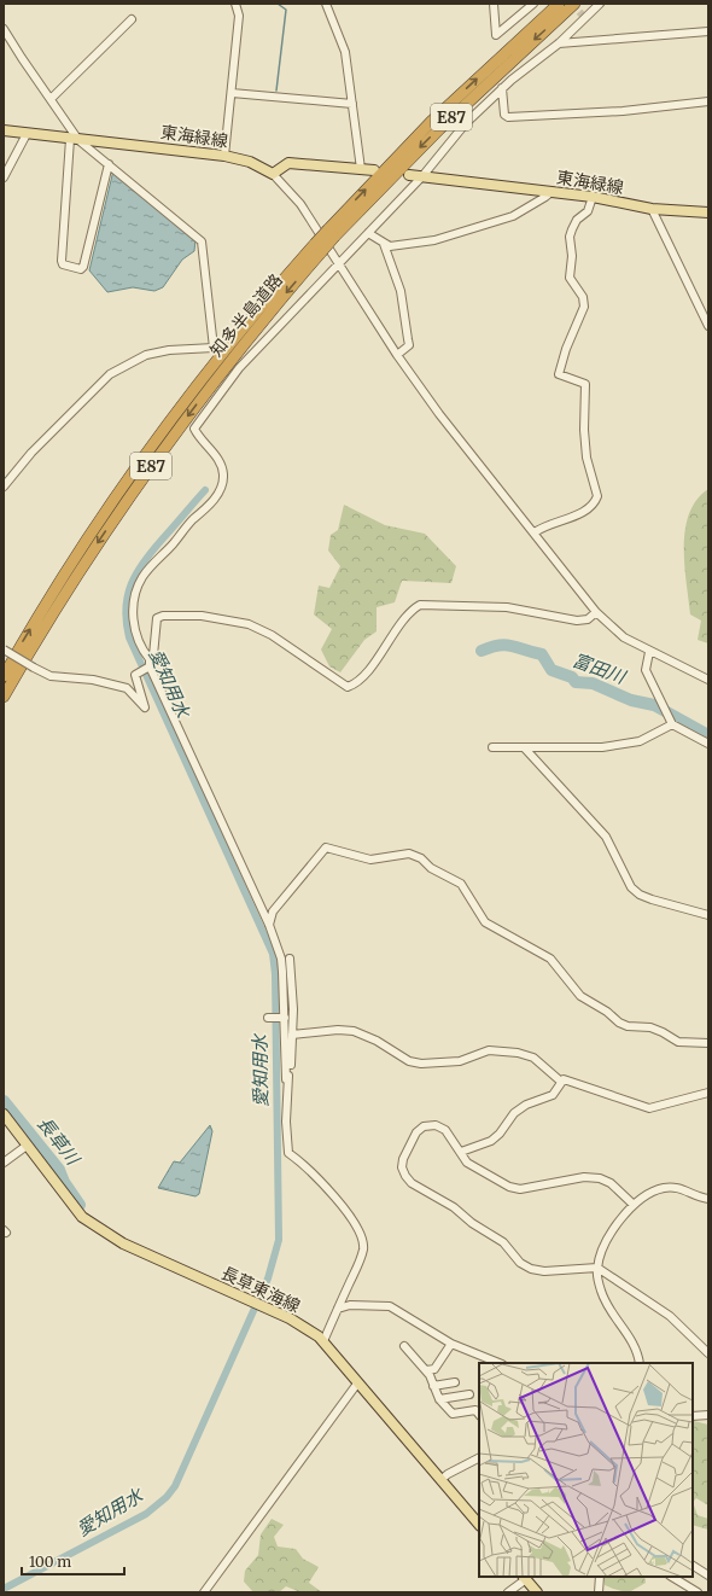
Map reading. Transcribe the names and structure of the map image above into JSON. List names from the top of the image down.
{
  "streets": {
    "highway": ["E87", "知多半島道路"],
    "main road": ["東海緑線", "長草東海線"]
  },
  "water": ["富田川", "愛知用水", "長草川"],
  "scale_bar": "100 m"
}
